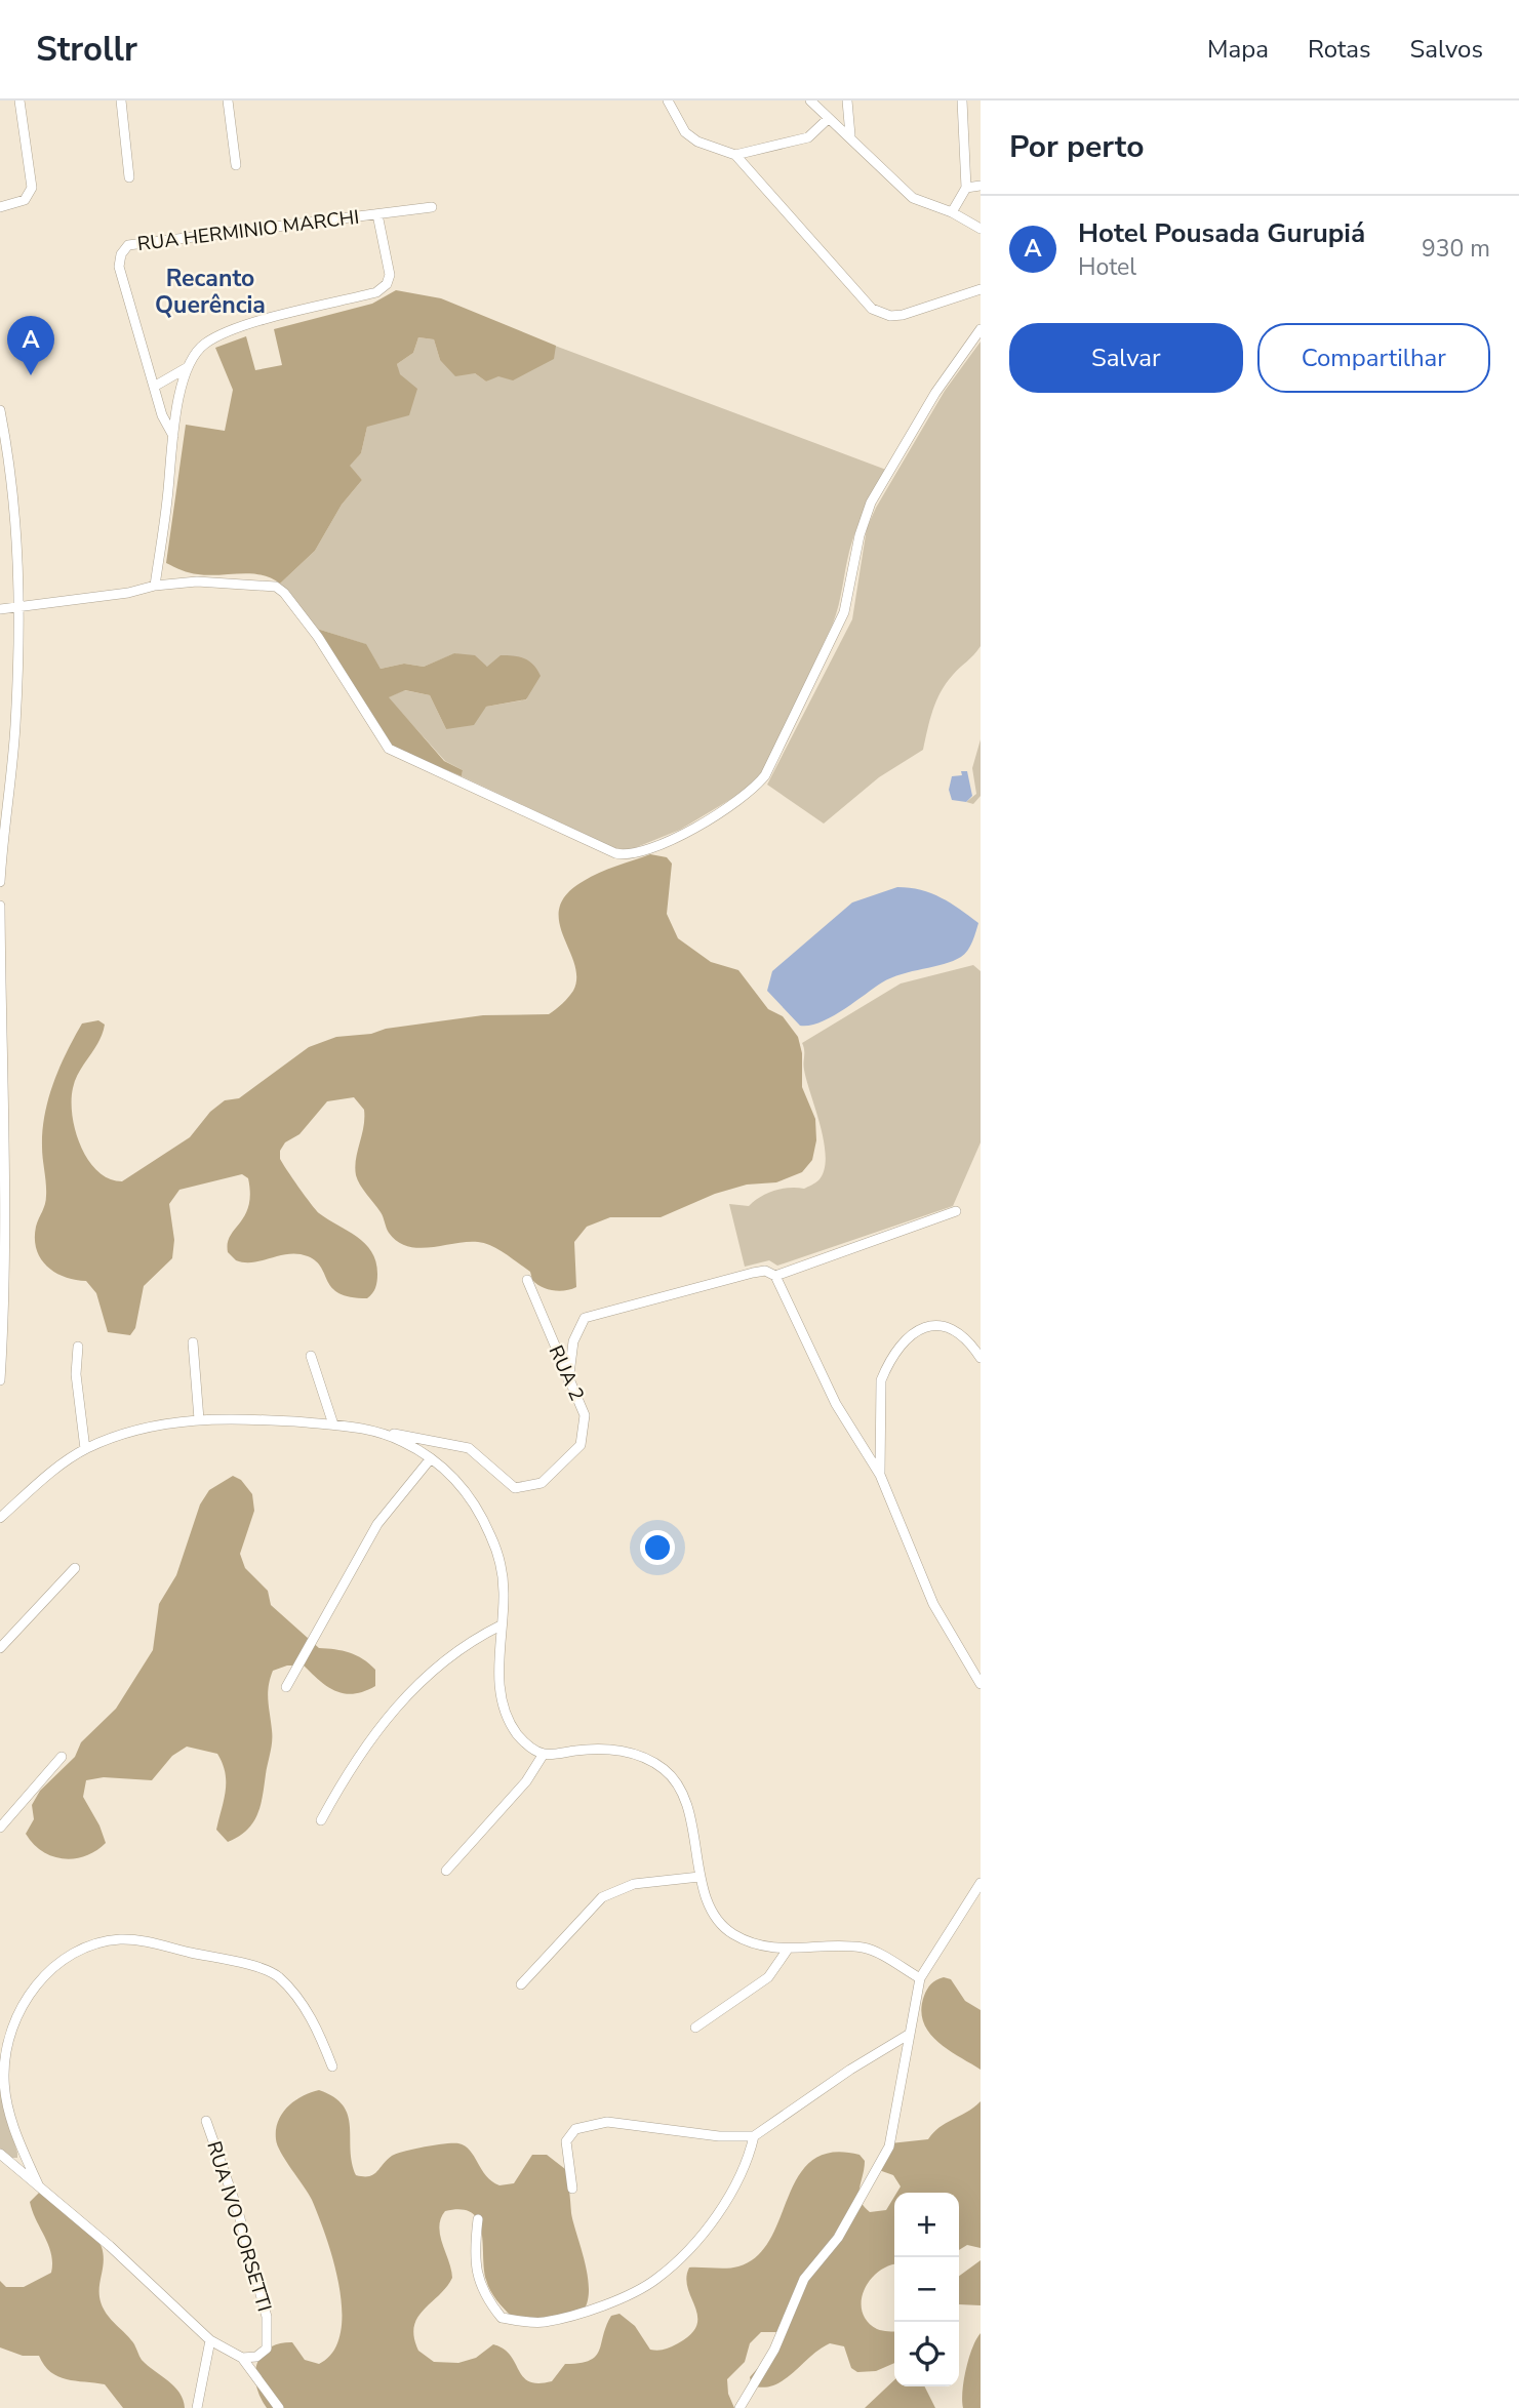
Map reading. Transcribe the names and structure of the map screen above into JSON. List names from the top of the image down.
{
  "streets": {
    "street": ["RUA HERMINIO MARCHI", "RUA 2", "RUA IVO CORSETTI"]
  },
  "districts": ["Recanto Querência"],
  "page": {
    "header": "Strollr",
    "nav": ["Mapa", "Rotas", "Salvos"],
    "heading": "Por perto",
    "list": [
      {
        "mark": "A",
        "name": "Hotel Pousada Gurupiá",
        "note": "Hotel",
        "value": "930 m"
      }
    ],
    "buttons": ["Salvar", "Compartilhar"],
    "pins": "A",
    "map_buttons": ["+", "−"]
  }
}
